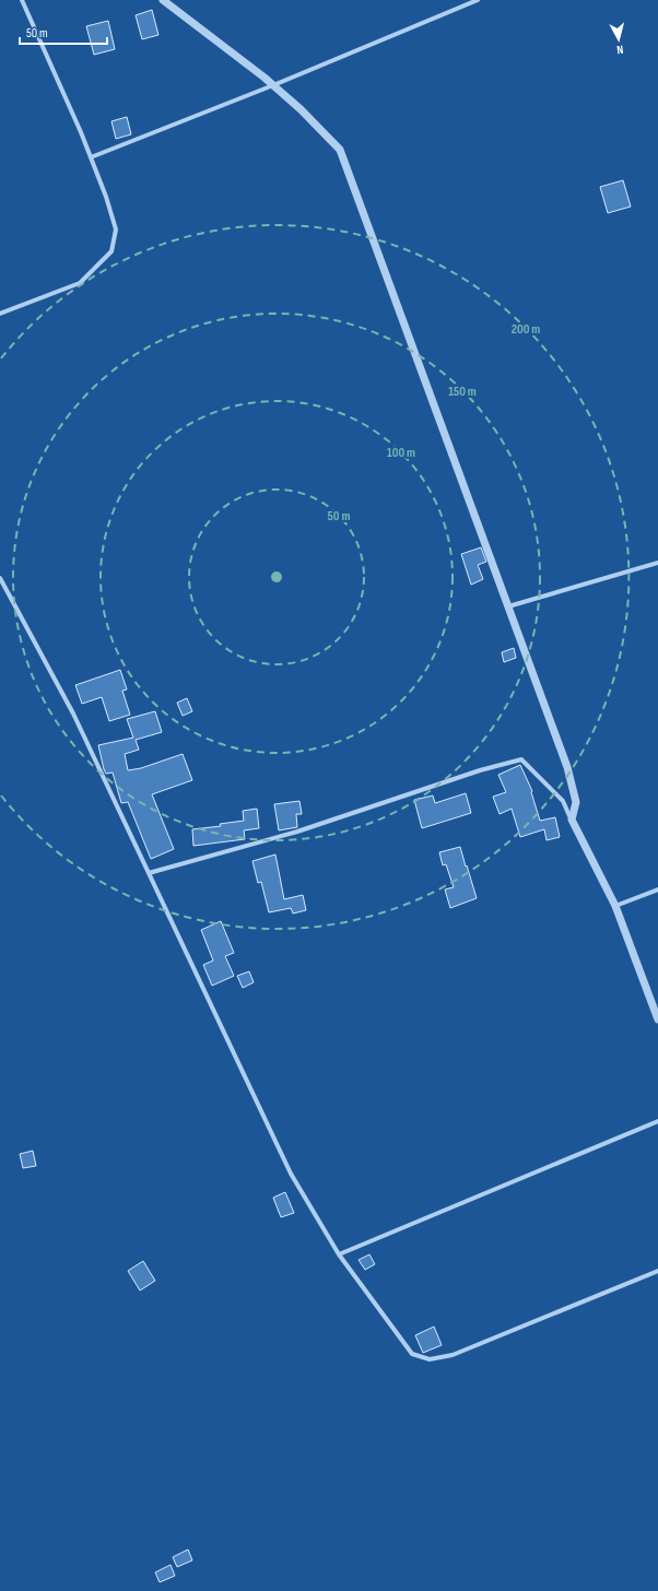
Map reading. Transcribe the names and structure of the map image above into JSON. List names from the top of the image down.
{
  "scale_bar": "50 m",
  "north": "bottom",
  "rings": [
    "200 m",
    "150 m",
    "100 m",
    "50 m"
  ]
}
